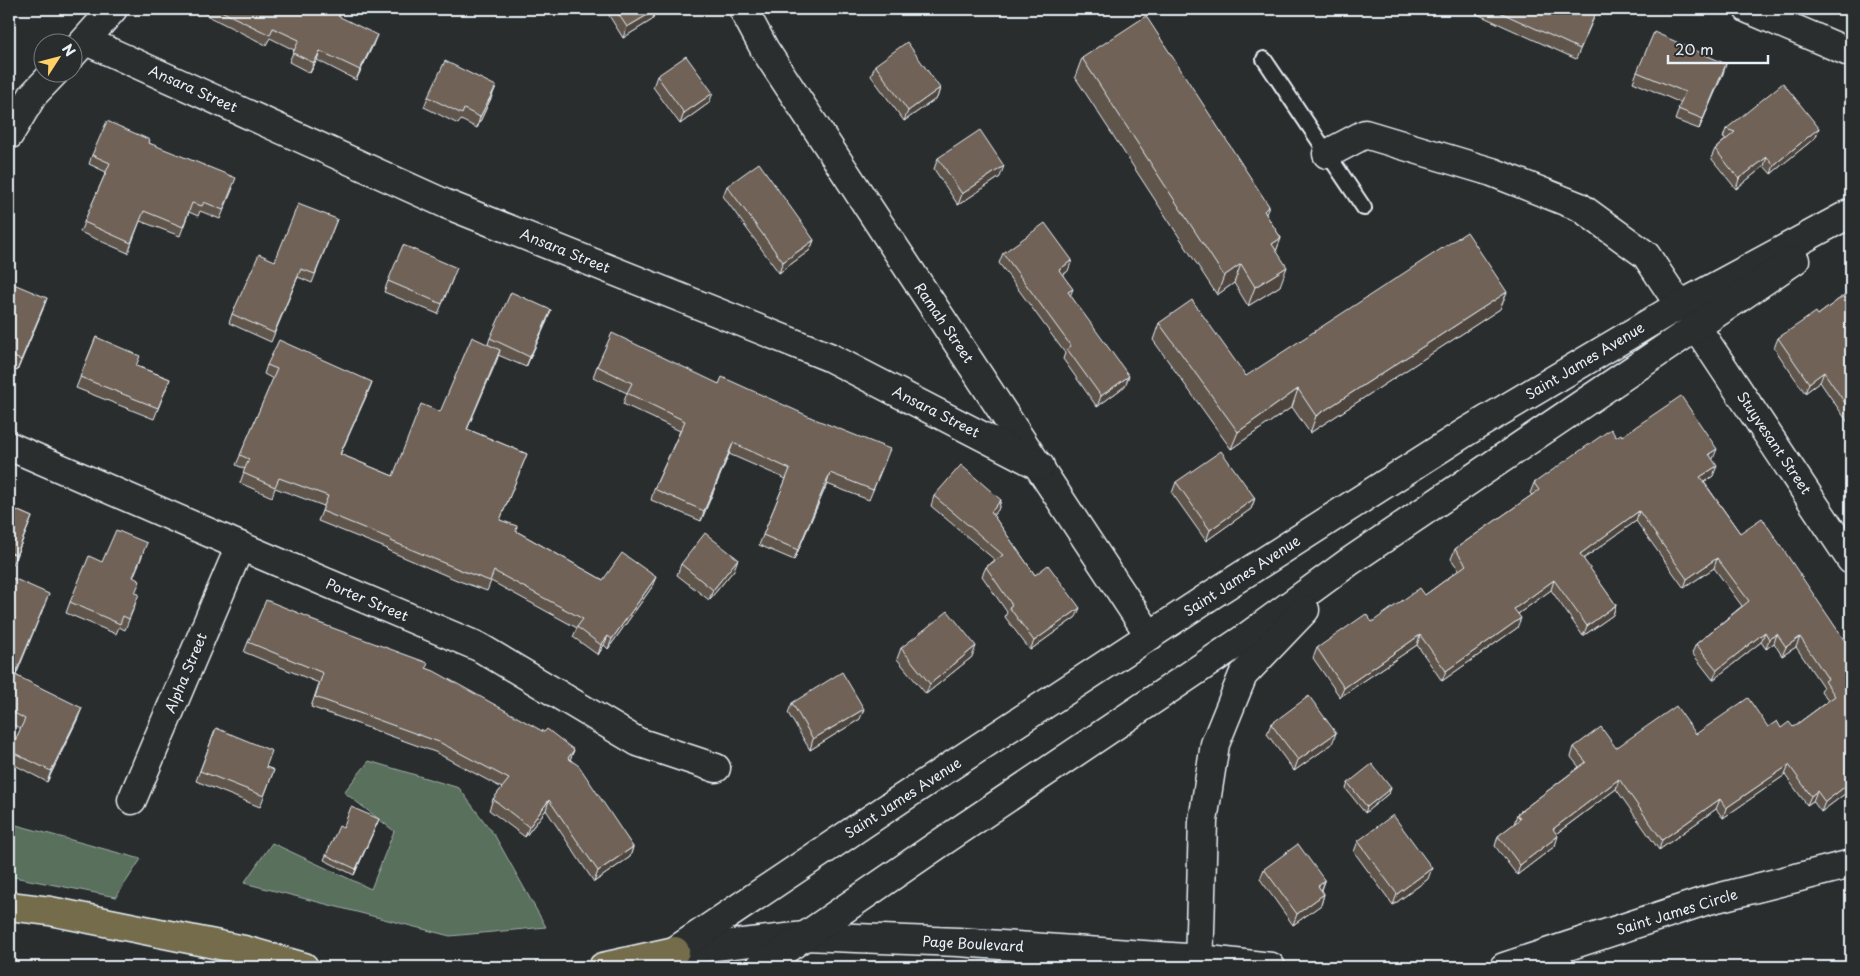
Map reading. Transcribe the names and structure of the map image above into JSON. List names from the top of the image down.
{
  "streets": {
    "street": [
      "Ansara Street",
      "Ramah Street",
      "Saint James Avenue",
      "Stuyvesant Street",
      "Porter Street",
      "Alpha Street",
      "Saint James Circle",
      "Page Boulevard"
    ]
  },
  "crossings": [
    ["Ansara Street", "Ramah Street"],
    ["Ramah Street", "Saint James Avenue"],
    ["Saint James Avenue", "Page Boulevard"],
    ["Porter Street", "Alpha Street"]
  ],
  "scale_bar": "20 m",
  "north": "top right"
}
